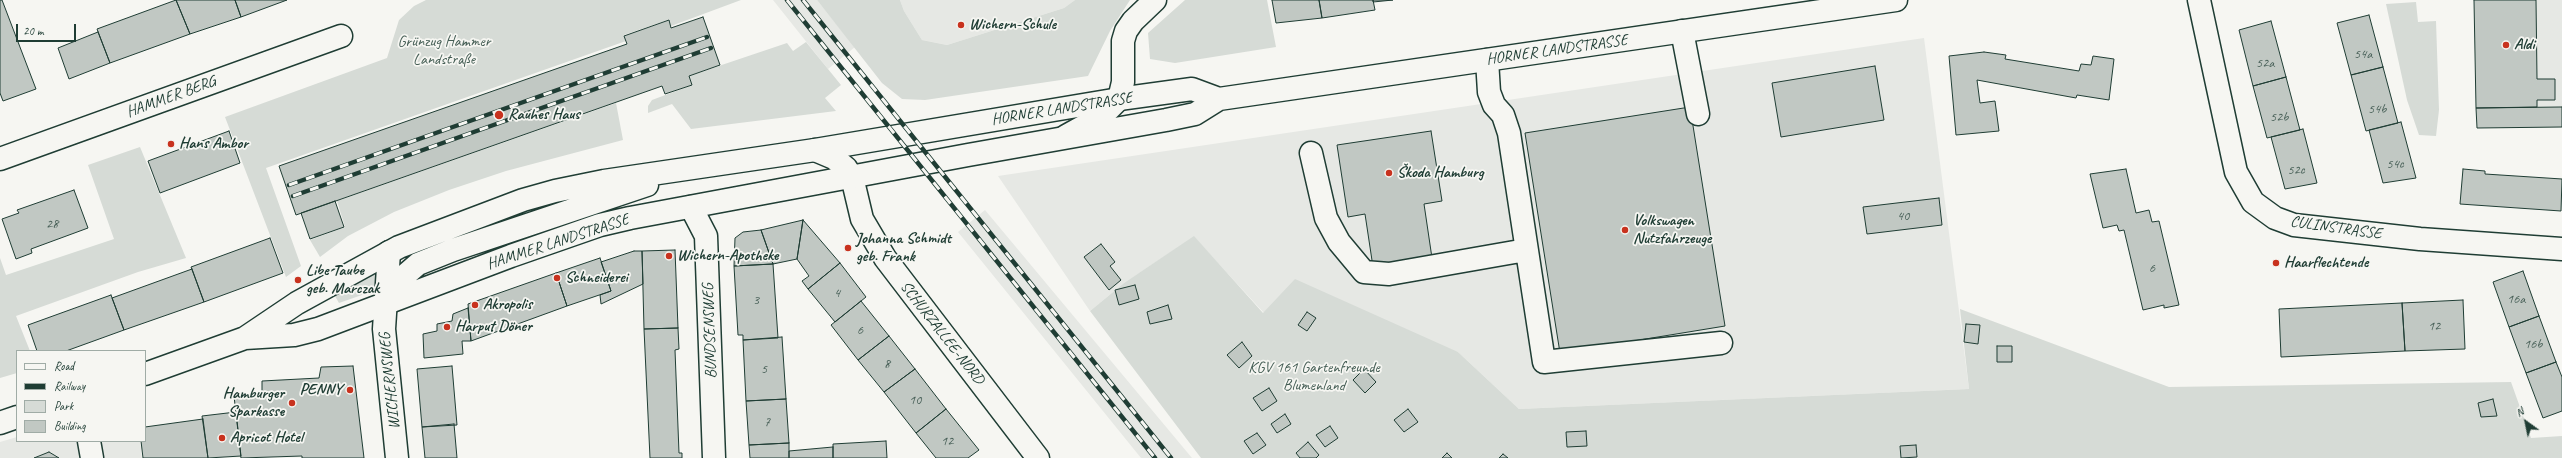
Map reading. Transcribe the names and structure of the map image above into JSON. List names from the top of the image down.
{
  "streets": {
    "main road": [
      "HORNER LANDSTRASSE",
      "HAMMER BERG",
      "CULINSTRASSE",
      "HAMMER LANDSTRASSE",
      "BUNDSENSWEG",
      "SCHURZALLEE-NORD",
      "WICHERNSWEG"
    ]
  },
  "crossings": [
    ["HORNER LANDSTRASSE", "HAMMER LANDSTRASSE"],
    ["HAMMER LANDSTRASSE", "BUNDSENSWEG"],
    ["HAMMER LANDSTRASSE", "SCHURZALLEE-NORD"],
    ["HAMMER LANDSTRASSE", "WICHERNSWEG"]
  ],
  "parks": ["Grünzug Hammer Landstraße", "KGV 161 Gartenfreunde Blumenland"],
  "places": [
    "Wichern-Schule",
    "Aldi",
    "Rauhes Haus",
    "Hans Ambor",
    "Škoda Hamburg",
    "Volkswagen Nutzfahrzeuge",
    "Johanna Schmidt geb. Frank",
    "Wichern-Apotheke",
    "Haarflechtende",
    "Schneiderei",
    "Libe Taube geb. Marczak",
    "Akropolis",
    "Harput Döner",
    "PENNY",
    "Hamburger Sparkasse",
    "Apricot Hotel"
  ],
  "house_numbers": [
    "54a",
    "52a",
    "54b",
    "52b",
    "54c",
    "52c",
    "40",
    "28",
    "6",
    "4",
    "16a",
    "3",
    "12",
    "6",
    "16b",
    "8",
    "5",
    "10",
    "7",
    "12"
  ],
  "legend": [
    "Road",
    "Railway",
    "Park",
    "Building"
  ],
  "scale_bar": "20 m",
  "north": "top left"
}
